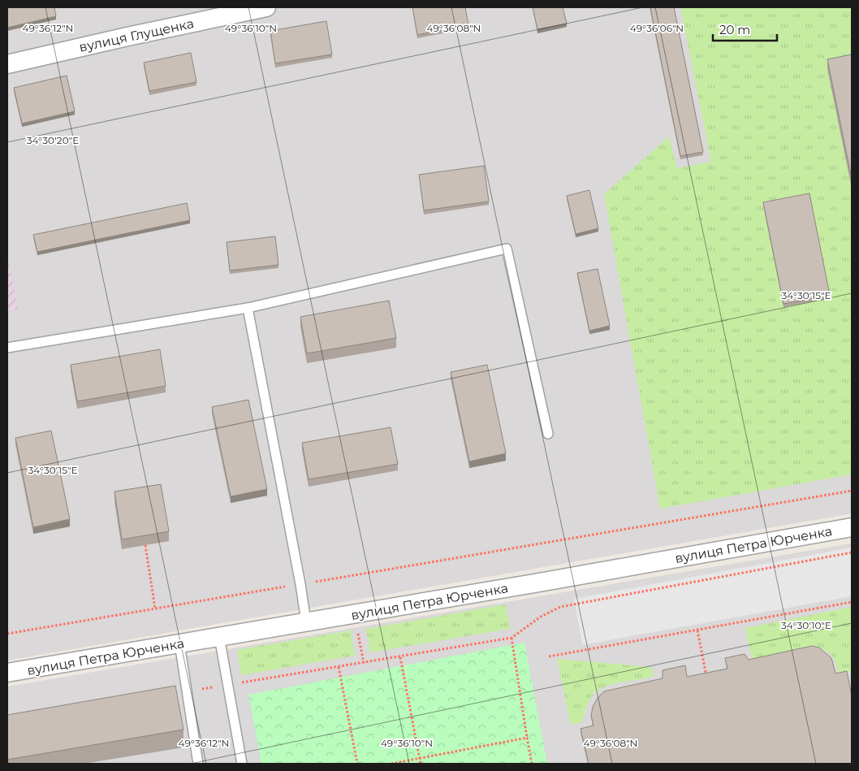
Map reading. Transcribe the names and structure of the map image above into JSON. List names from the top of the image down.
{
  "streets": {
    "street": ["вулиця Глущенка", "вулиця Петра Юрченка"]
  },
  "scale_bar": "20 m",
  "coordinates": [
    "49°36'12\"N",
    "49°36'10\"N",
    "49°36'08\"N",
    "49°36'06\"N",
    "34°30'20\"E",
    "34°30'15\"E",
    "34°30'10\"E"
  ]
}
